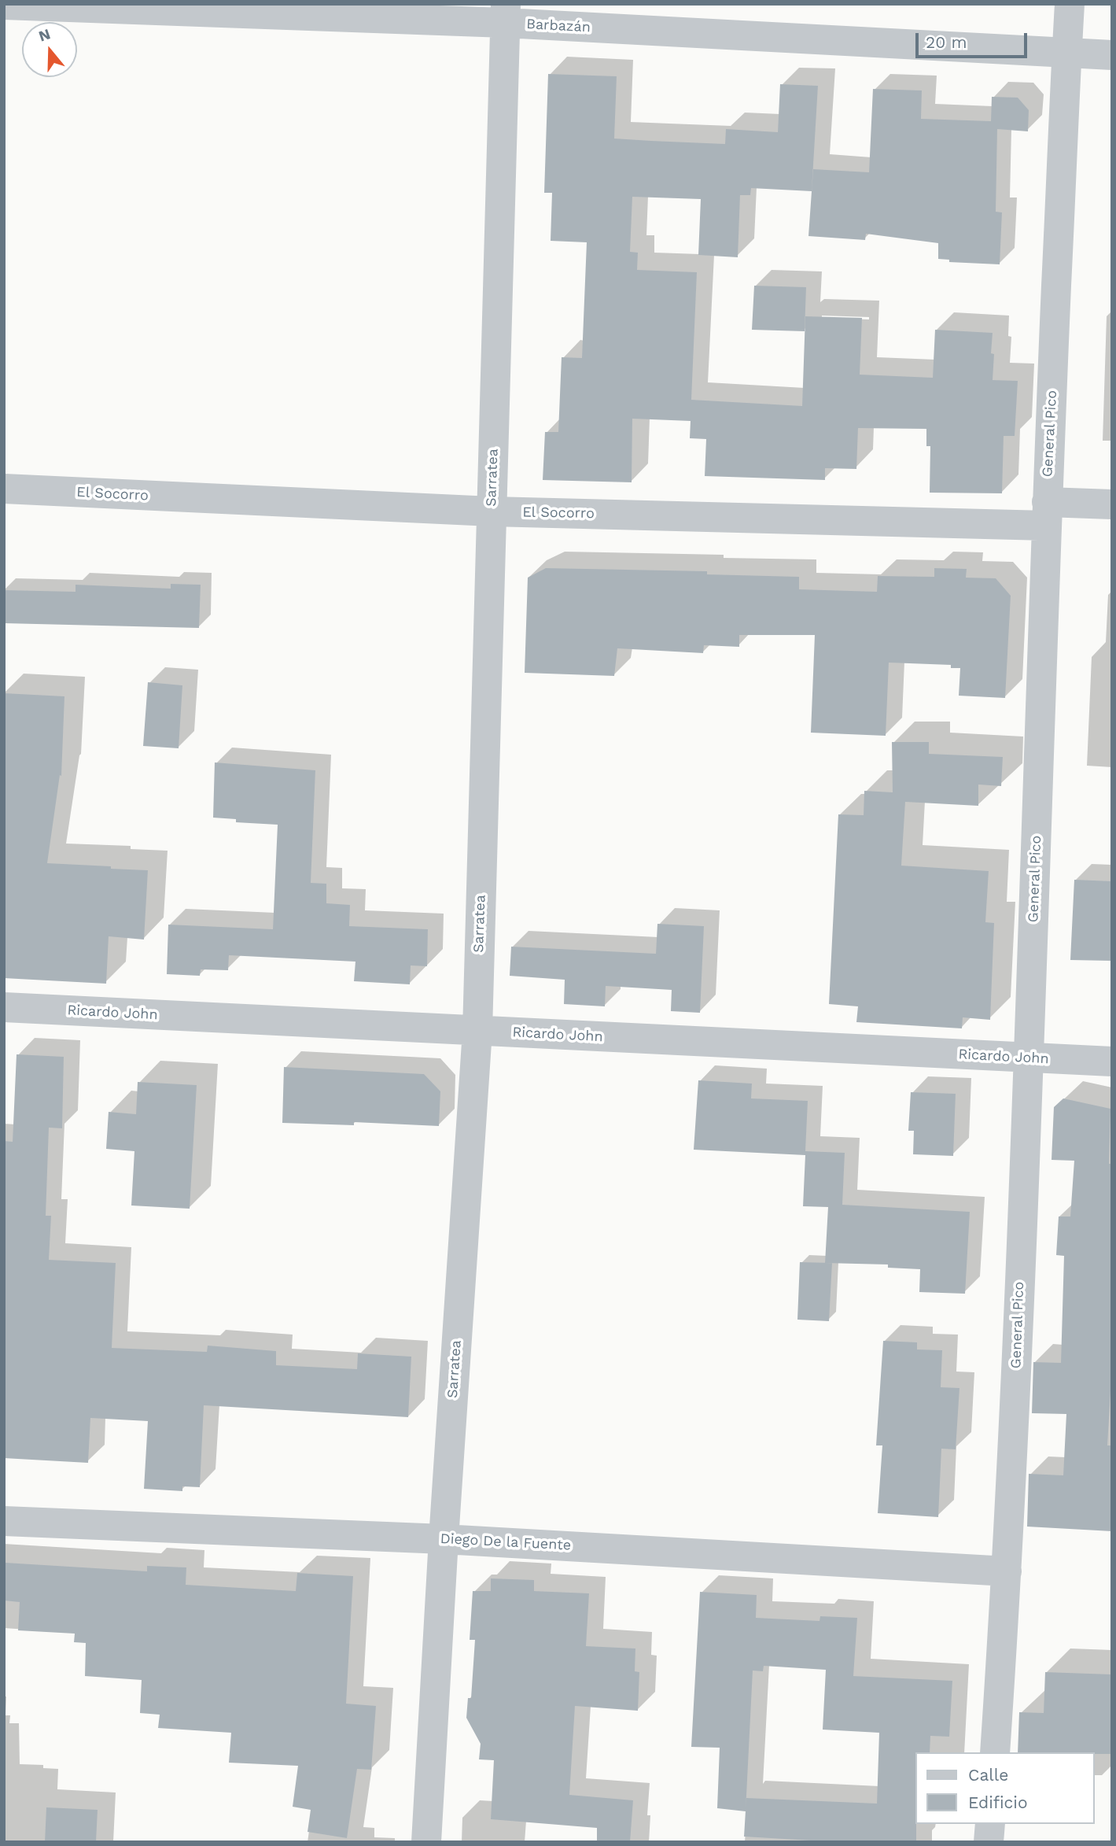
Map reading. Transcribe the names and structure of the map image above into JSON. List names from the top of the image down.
{
  "streets": {
    "street": [
      "Barbazán",
      "General Pico",
      "Sarratea",
      "El Socorro",
      "Ricardo John",
      "Diego De la Fuente"
    ]
  },
  "crossings": [
    ["Barbazán", "General Pico"],
    ["Barbazán", "Sarratea"],
    ["General Pico", "El Socorro"],
    ["General Pico", "Ricardo John"],
    ["General Pico", "Diego De la Fuente"],
    ["Sarratea", "El Socorro"],
    ["Sarratea", "Ricardo John"],
    ["Sarratea", "Diego De la Fuente"]
  ],
  "legend": ["Calle", "Edificio"],
  "scale_bar": "20 m",
  "north": "top"
}
